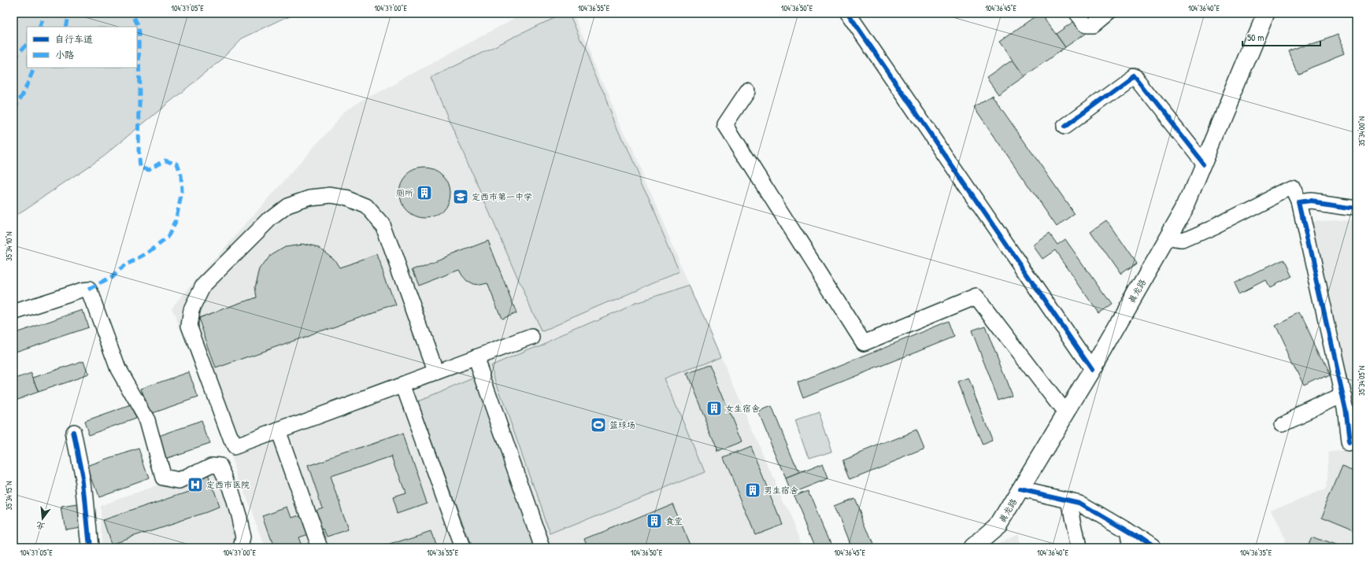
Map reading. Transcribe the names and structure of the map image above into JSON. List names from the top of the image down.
{
  "streets": {
    "main road": ["真龙路"]
  },
  "places": {
    "building": [
      "厕所",
      "女生宿舍",
      "男生宿舍",
      "食堂"
    ],
    "school or university": ["定西市第一中学"],
    "sports": ["篮球场"],
    "hospital": ["定西市医院"]
  },
  "legend": ["自行车道", "小路"],
  "scale_bar": "50 m",
  "north": "bottom",
  "coordinates": [
    "104°37'05\"E",
    "104°37'00\"E",
    "104°36'55\"E",
    "104°36'50\"E",
    "104°36'45\"E",
    "104°36'40\"E",
    "35°34'00\"N",
    "35°34'10\"N",
    "35°34'05\"N",
    "35°34'15\"N",
    "104°36'35\"E"
  ]
}
